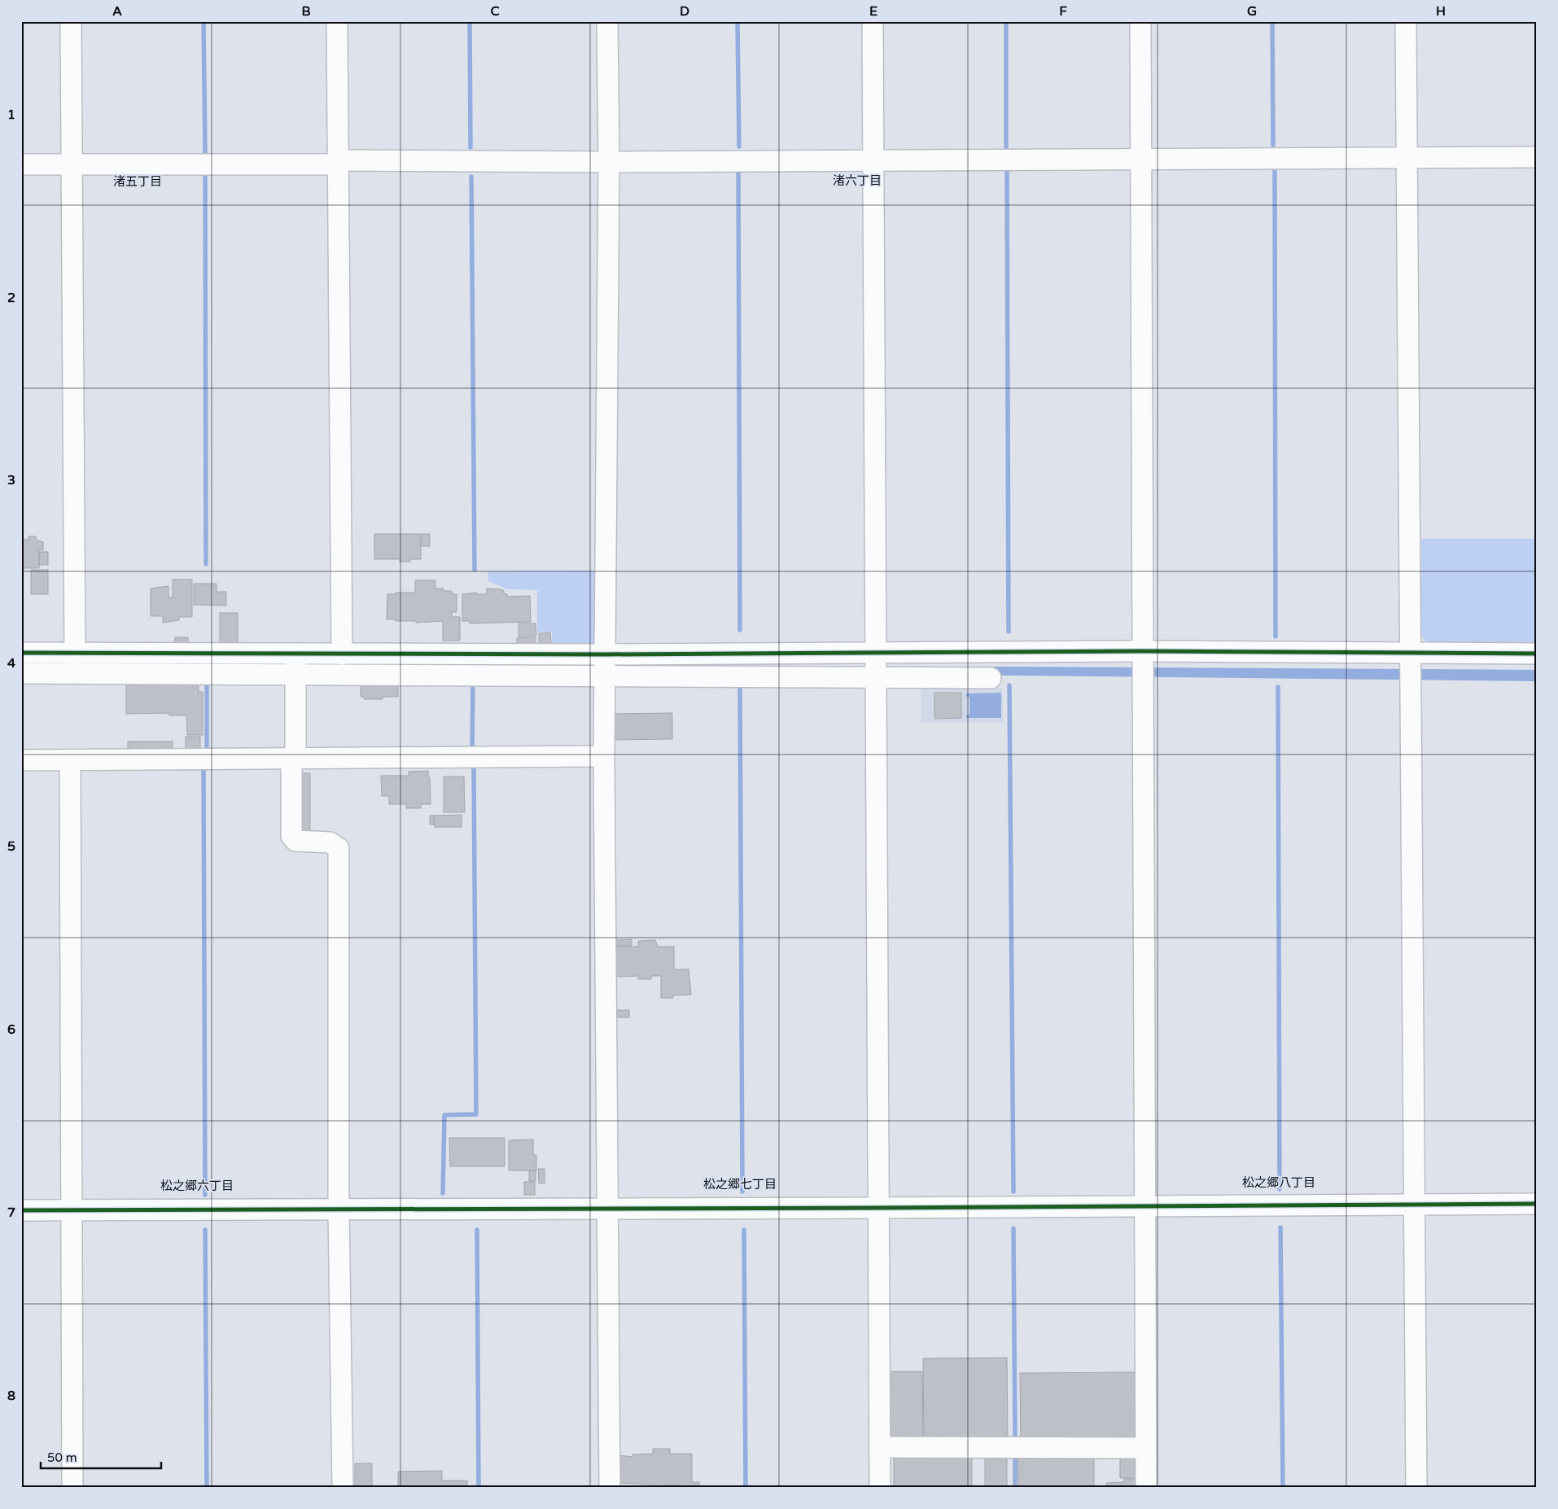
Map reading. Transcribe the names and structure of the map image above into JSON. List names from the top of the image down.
{
  "districts": [
    "渚六丁目",
    "渚五丁目",
    "松之郷八丁目",
    "松之郷七丁目",
    "松之郷六丁目"
  ],
  "scale_bar": "50 m",
  "grid": {
    "columns": [
      "A",
      "B",
      "C",
      "D",
      "E",
      "F",
      "G",
      "H"
    ],
    "rows": [
      "1",
      "2",
      "3",
      "4",
      "5",
      "6",
      "7",
      "8"
    ]
  }
}
